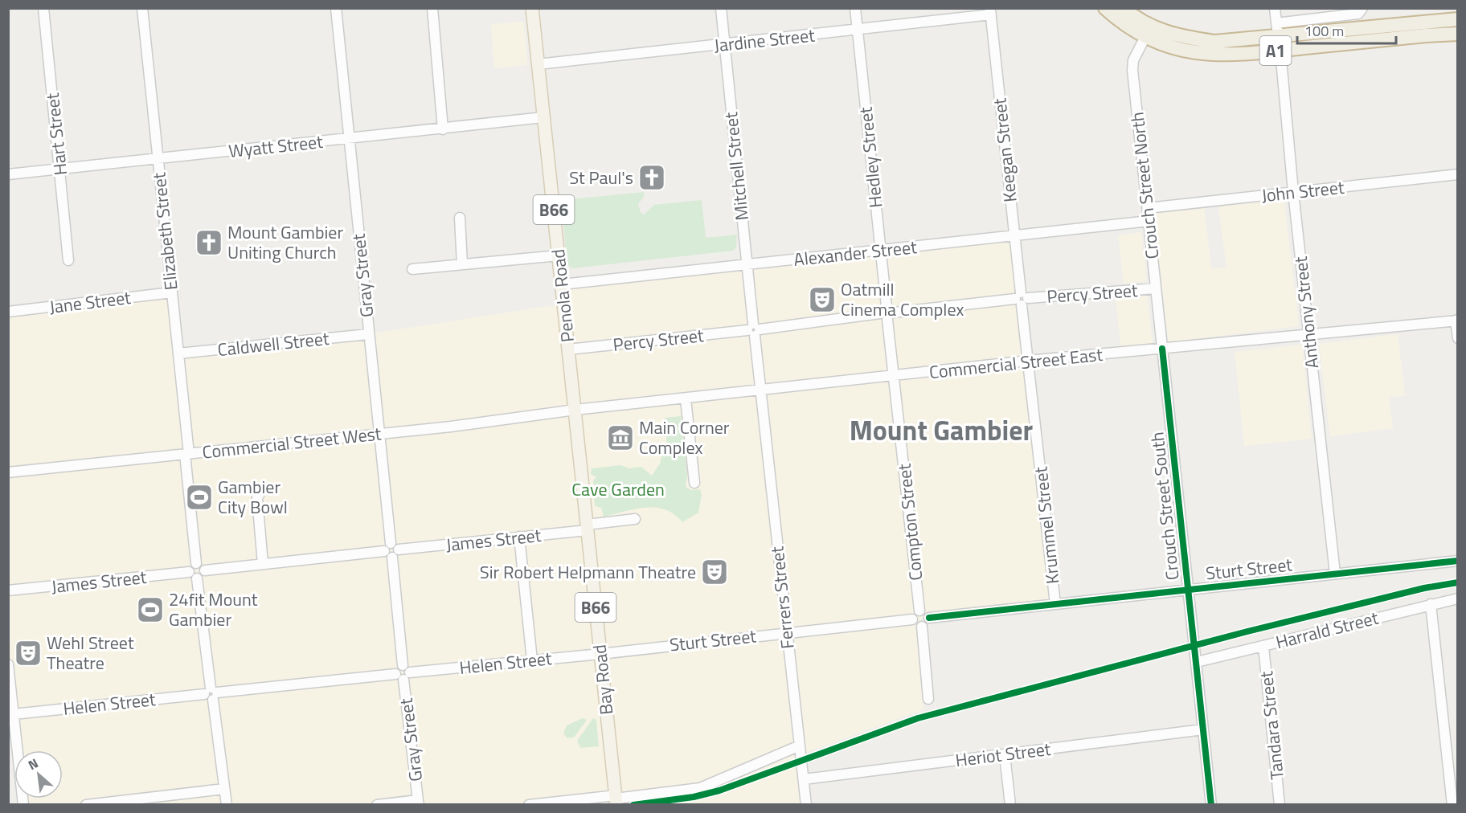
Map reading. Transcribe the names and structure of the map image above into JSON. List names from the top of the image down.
{
  "streets": {
    "highway": ["A1"],
    "main road": ["B66", "Penola Road", "Bay Road"],
    "street": [
      "Jardine Street",
      "Hart Street",
      "Wyatt Street",
      "Keegan Street",
      "Hedley Street",
      "Mitchell Street",
      "Crouch Street North",
      "John Street",
      "Elizabeth Street",
      "Alexander Street",
      "Gray Street",
      "Percy Street",
      "Jane Street",
      "Anthony Street",
      "Caldwell Street",
      "Commercial Street East",
      "Commercial Street West",
      "Crouch Street South",
      "Compton Street",
      "Krummel Street",
      "James Street",
      "Sturt Street",
      "Ferrers Street",
      "Harrald Street",
      "Helen Street",
      "Tandara Street",
      "Heriot Street"
    ]
  },
  "crossings": [
    ["Jardine Street", "Keegan Street"],
    ["Jardine Street", "Hedley Street"],
    ["Jardine Street", "Mitchell Street"],
    ["Jardine Street", "Penola Road"],
    ["A1", "Crouch Street North"],
    ["A1", "Anthony Street"],
    ["Hart Street", "Wyatt Street"],
    ["Wyatt Street", "Elizabeth Street"],
    ["Wyatt Street", "Gray Street"],
    ["Wyatt Street", "Penola Road"],
    ["Keegan Street", "Alexander Street"],
    ["Keegan Street", "Percy Street"],
    ["Keegan Street", "Commercial Street East"],
    ["Keegan Street", "Krummel Street"],
    ["Hedley Street", "Alexander Street"],
    ["Hedley Street", "Percy Street"],
    ["Hedley Street", "Commercial Street East"],
    ["Hedley Street", "Compton Street"],
    ["Mitchell Street", "Alexander Street"],
    ["Mitchell Street", "Percy Street"],
    ["Mitchell Street", "Commercial Street East"],
    ["Mitchell Street", "Ferrers Street"],
    ["Crouch Street North", "John Street"],
    ["Crouch Street North", "Alexander Street"],
    ["Crouch Street North", "Percy Street"],
    ["Crouch Street North", "Commercial Street East"],
    ["Crouch Street North", "Crouch Street South"],
    ["John Street", "Anthony Street"],
    ["Elizabeth Street", "Jane Street"],
    ["Elizabeth Street", "Caldwell Street"],
    ["Elizabeth Street", "Commercial Street West"],
    ["Elizabeth Street", "James Street"],
    ["Alexander Street", "Penola Road"],
    ["Gray Street", "Caldwell Street"],
    ["Gray Street", "Commercial Street West"],
    ["Gray Street", "James Street"],
    ["Gray Street", "Helen Street"],
    ["Percy Street", "Penola Road"],
    ["Penola Road", "Commercial Street East"],
    ["Penola Road", "Commercial Street West"],
    ["Penola Road", "Bay Road"],
    ["Anthony Street", "Commercial Street East"],
    ["Anthony Street", "Sturt Street"],
    ["Commercial Street East", "Commercial Street West"],
    ["Commercial Street East", "Crouch Street South"],
    ["Commercial Street East", "Compton Street"],
    ["Commercial Street East", "Krummel Street"],
    ["Commercial Street East", "Ferrers Street"],
    ["Commercial Street East", "Bay Road"],
    ["Commercial Street West", "Bay Road"],
    ["Crouch Street South", "Sturt Street"],
    ["Crouch Street South", "Harrald Street"],
    ["Crouch Street South", "Heriot Street"],
    ["Compton Street", "Sturt Street"],
    ["Krummel Street", "Sturt Street"],
    ["James Street", "Bay Road"],
    ["Sturt Street", "Ferrers Street"],
    ["Sturt Street", "Helen Street"],
    ["Sturt Street", "Bay Road"],
    ["Ferrers Street", "Heriot Street"],
    ["Harrald Street", "Tandara Street"],
    ["Helen Street", "Bay Road"]
  ],
  "districts": ["Mount Gambier"],
  "parks": ["Cave Garden"],
  "places": {
    "church": ["St Paul's", "Mount Gambier Uniting Church"],
    "theatre": ["Oatmill Cinema Complex", "Sir Robert Helpmann Theatre", "Wehl Street Theatre"],
    "museum": ["Main Corner Complex"],
    "sports": ["Gambier City Bowl", "24fit Mount Gambier"]
  },
  "scale_bar": "100 m",
  "north": "top left"
}
